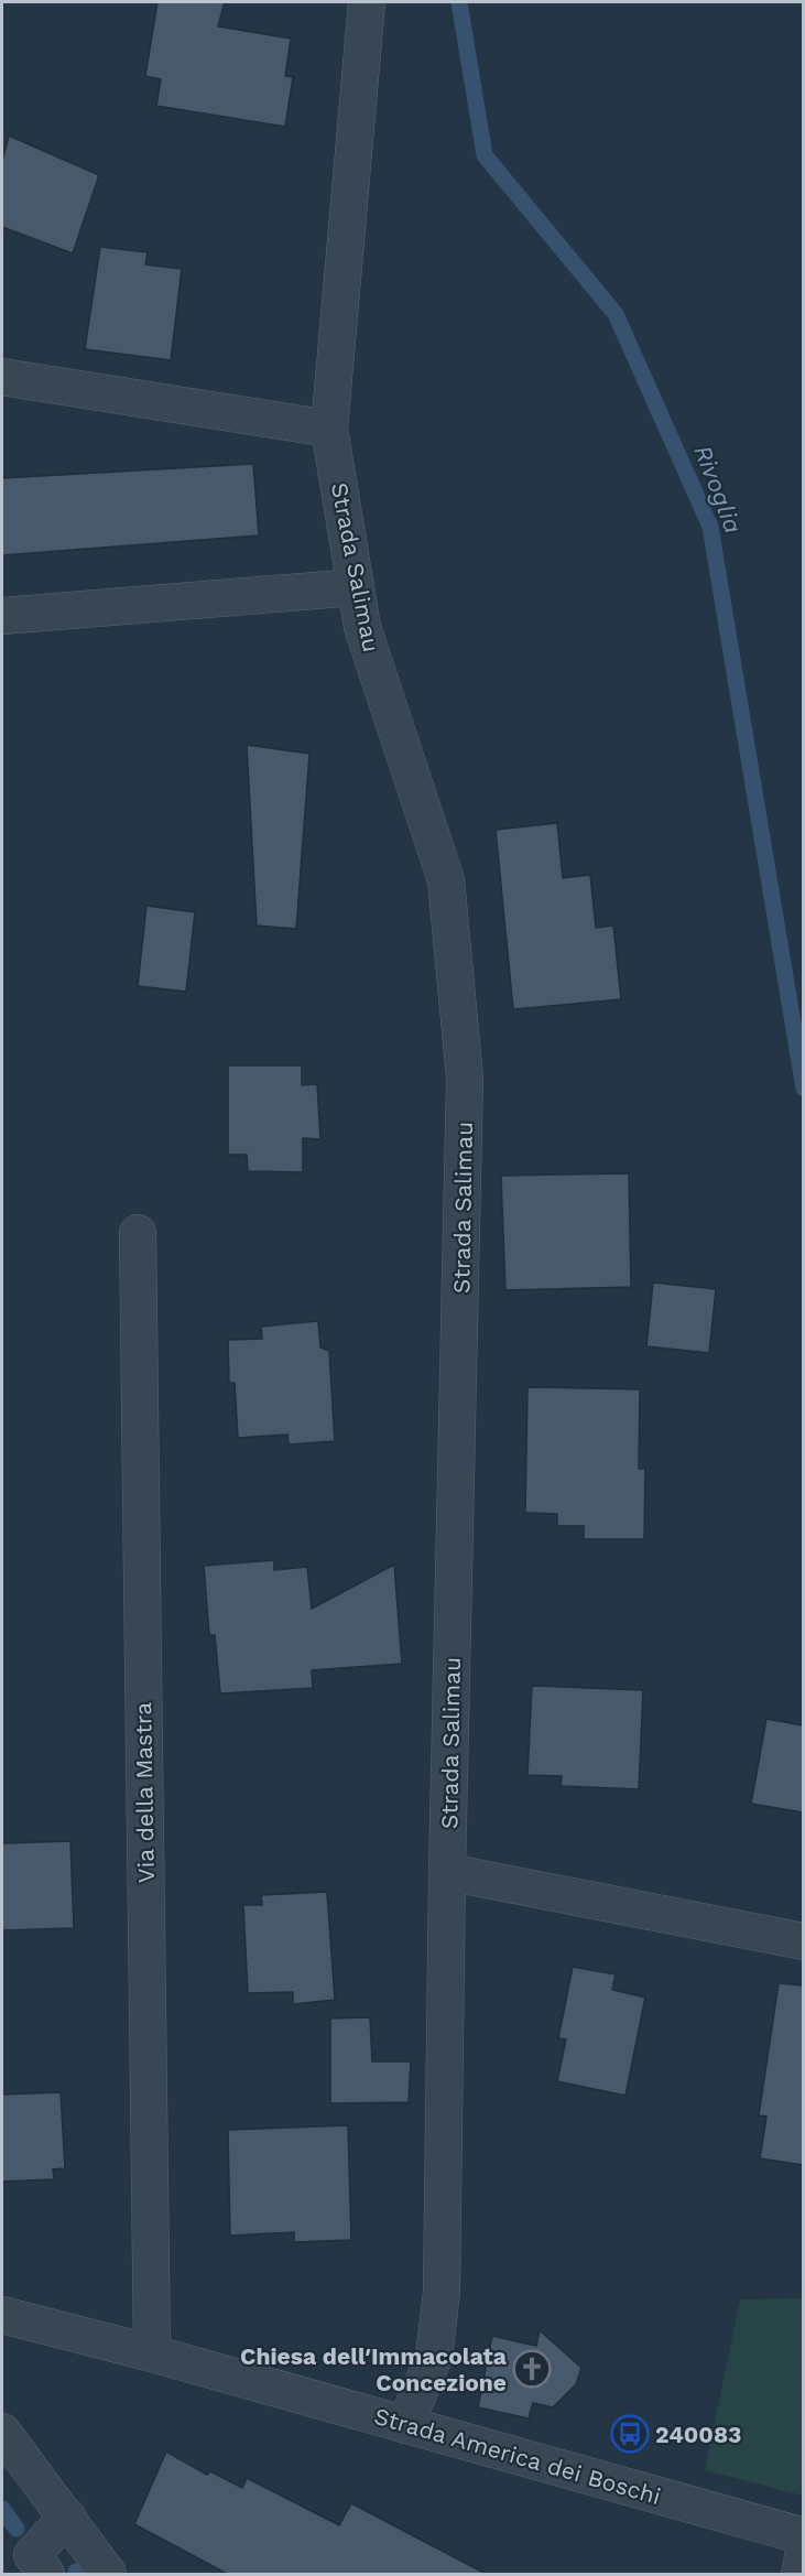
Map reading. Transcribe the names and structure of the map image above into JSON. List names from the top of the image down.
{
  "streets": {
    "street": ["Strada Salimau", "Via della Mastra", "Strada America dei Boschi"]
  },
  "crossings": [
    ["Strada Salimau", "Strada America dei Boschi"],
    ["Via della Mastra", "Strada America dei Boschi"]
  ],
  "water": ["Rivoglia"],
  "places": {
    "church": ["Chiesa dell′Immacolata Concezione"],
    "bus stop": ["240083"]
  }
}
